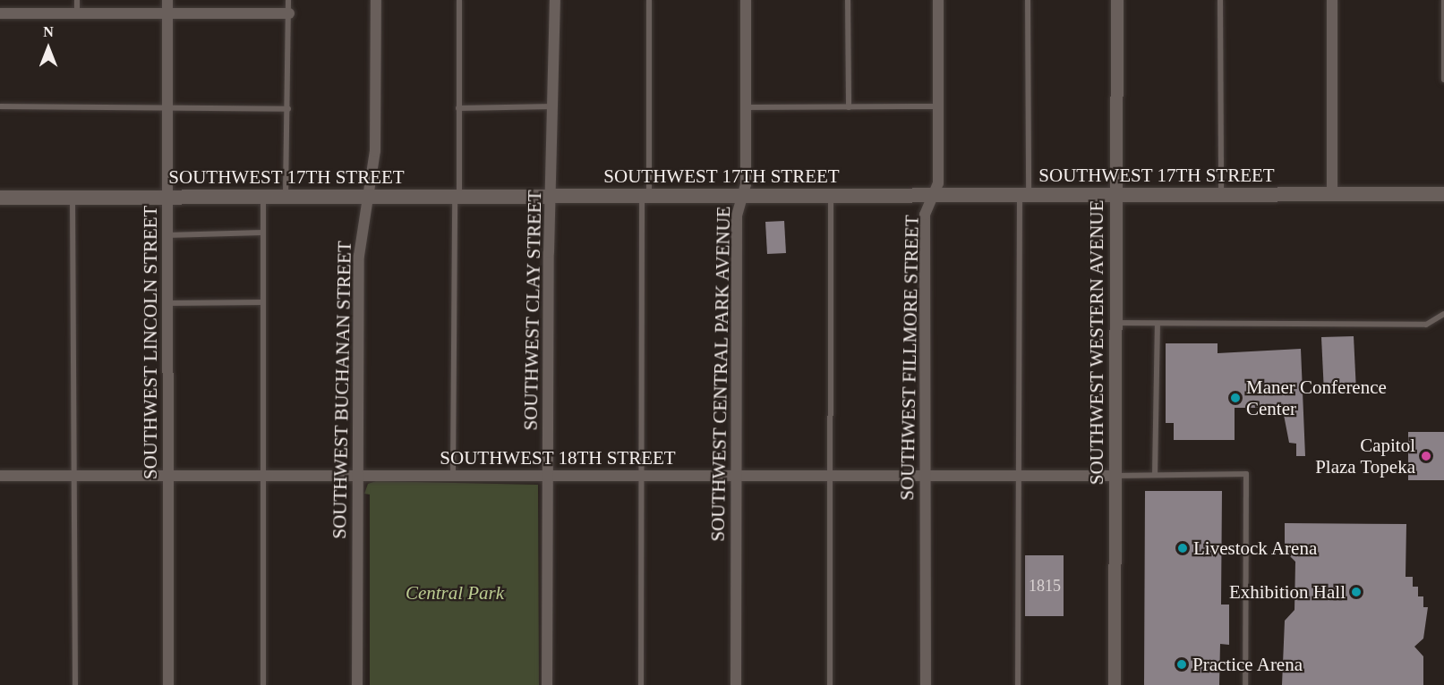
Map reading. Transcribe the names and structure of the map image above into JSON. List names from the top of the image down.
{
  "streets": {
    "main road": ["SOUTHWEST 17TH STREET"],
    "street": [
      "SOUTHWEST CLAY STREET",
      "SOUTHWEST LINCOLN STREET",
      "SOUTHWEST WESTERN AVENUE",
      "SOUTHWEST FILLMORE STREET",
      "SOUTHWEST CENTRAL PARK AVENUE",
      "SOUTHWEST BUCHANAN STREET",
      "SOUTHWEST 18TH STREET"
    ]
  },
  "crossings": [
    ["SOUTHWEST 17TH STREET", "SOUTHWEST CLAY STREET"],
    ["SOUTHWEST 17TH STREET", "SOUTHWEST LINCOLN STREET"],
    ["SOUTHWEST 17TH STREET", "SOUTHWEST WESTERN AVENUE"],
    ["SOUTHWEST 17TH STREET", "SOUTHWEST FILLMORE STREET"],
    ["SOUTHWEST 17TH STREET", "SOUTHWEST CENTRAL PARK AVENUE"],
    ["SOUTHWEST 17TH STREET", "SOUTHWEST BUCHANAN STREET"],
    ["SOUTHWEST CLAY STREET", "SOUTHWEST 18TH STREET"],
    ["SOUTHWEST LINCOLN STREET", "SOUTHWEST 18TH STREET"],
    ["SOUTHWEST WESTERN AVENUE", "SOUTHWEST 18TH STREET"],
    ["SOUTHWEST FILLMORE STREET", "SOUTHWEST 18TH STREET"],
    ["SOUTHWEST CENTRAL PARK AVENUE", "SOUTHWEST 18TH STREET"],
    ["SOUTHWEST BUCHANAN STREET", "SOUTHWEST 18TH STREET"]
  ],
  "parks": ["Central Park"],
  "places": [
    "Maner Conference Center",
    "Capitol Plaza Topeka",
    "Livestock Arena",
    "Exhibition Hall",
    "Practice Arena"
  ],
  "house_numbers": ["1815"],
  "north": "top"
}
